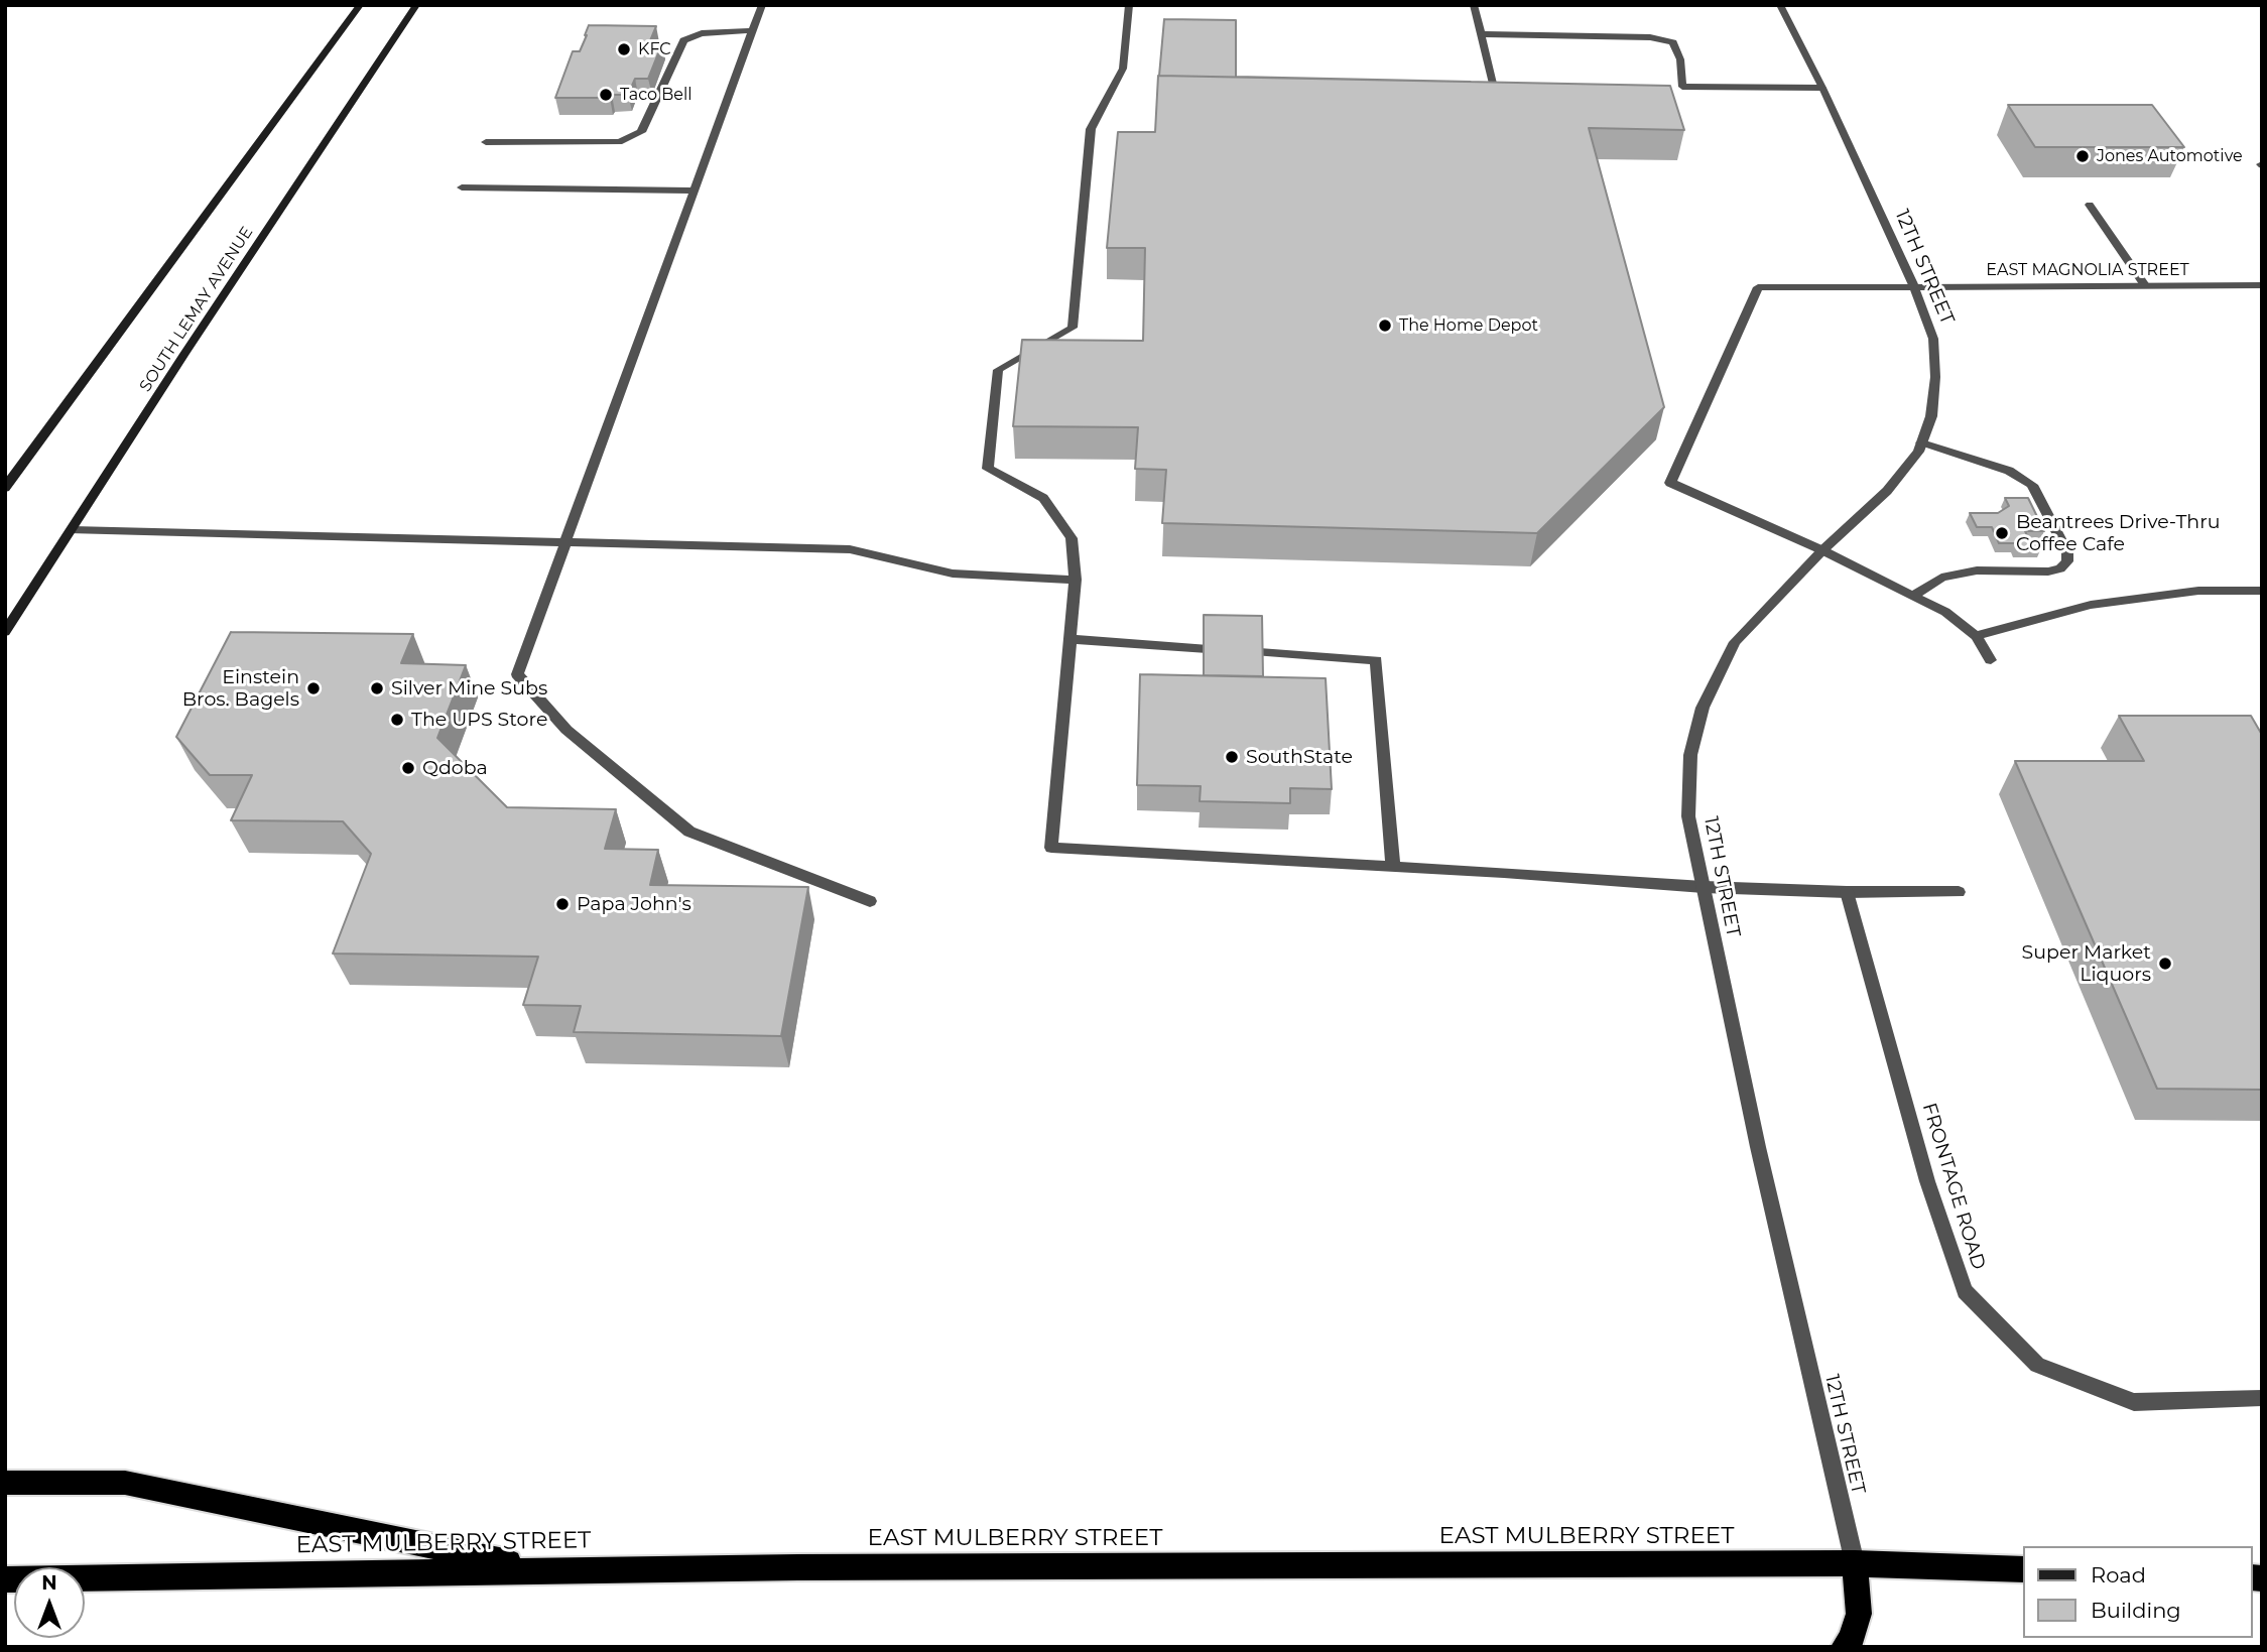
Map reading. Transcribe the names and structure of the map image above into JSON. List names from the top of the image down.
{
  "streets": {
    "highway": ["EAST MULBERRY STREET"],
    "main road": ["SOUTH LEMAY AVENUE"],
    "street": ["12TH STREET", "EAST MAGNOLIA STREET", "FRONTAGE ROAD"]
  },
  "crossings": [
    ["12TH STREET", "EAST MAGNOLIA STREET"],
    ["12TH STREET", "EAST MULBERRY STREET"]
  ],
  "places": [
    "KFC",
    "Taco Bell",
    "Jones Automotive",
    "The Home Depot",
    "Beantrees Drive-Thru Coffee Cafe",
    "Einstein Bros. Bagels",
    "Silver Mine Subs",
    "The UPS Store",
    "SouthState",
    "Qdoba",
    "Papa John's",
    "Super Market Liquors"
  ],
  "legend": ["Road", "Building"],
  "north": "top"
}
